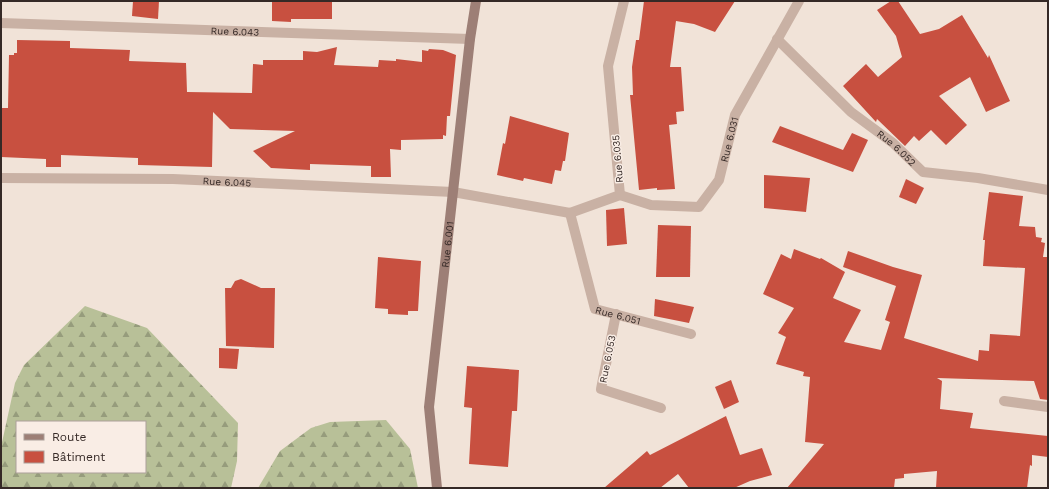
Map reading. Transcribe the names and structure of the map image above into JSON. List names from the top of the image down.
{
  "streets": {
    "street": [
      "Rue 6.043",
      "Rue 6.031",
      "Rue 6.052",
      "Rue 6.035",
      "Rue 6.045",
      "Rue 6.001",
      "Rue 6.051",
      "Rue 6.053"
    ]
  },
  "crossings": [
    ["Rue 6.043", "Rue 6.001"],
    ["Rue 6.031", "Rue 6.052"],
    ["Rue 6.031", "Rue 6.035"],
    ["Rue 6.035", "Rue 6.045"],
    ["Rue 6.035", "Rue 6.001"],
    ["Rue 6.035", "Rue 6.051"],
    ["Rue 6.045", "Rue 6.001"],
    ["Rue 6.051", "Rue 6.053"]
  ],
  "legend": ["Route", "Bâtiment"]
}
